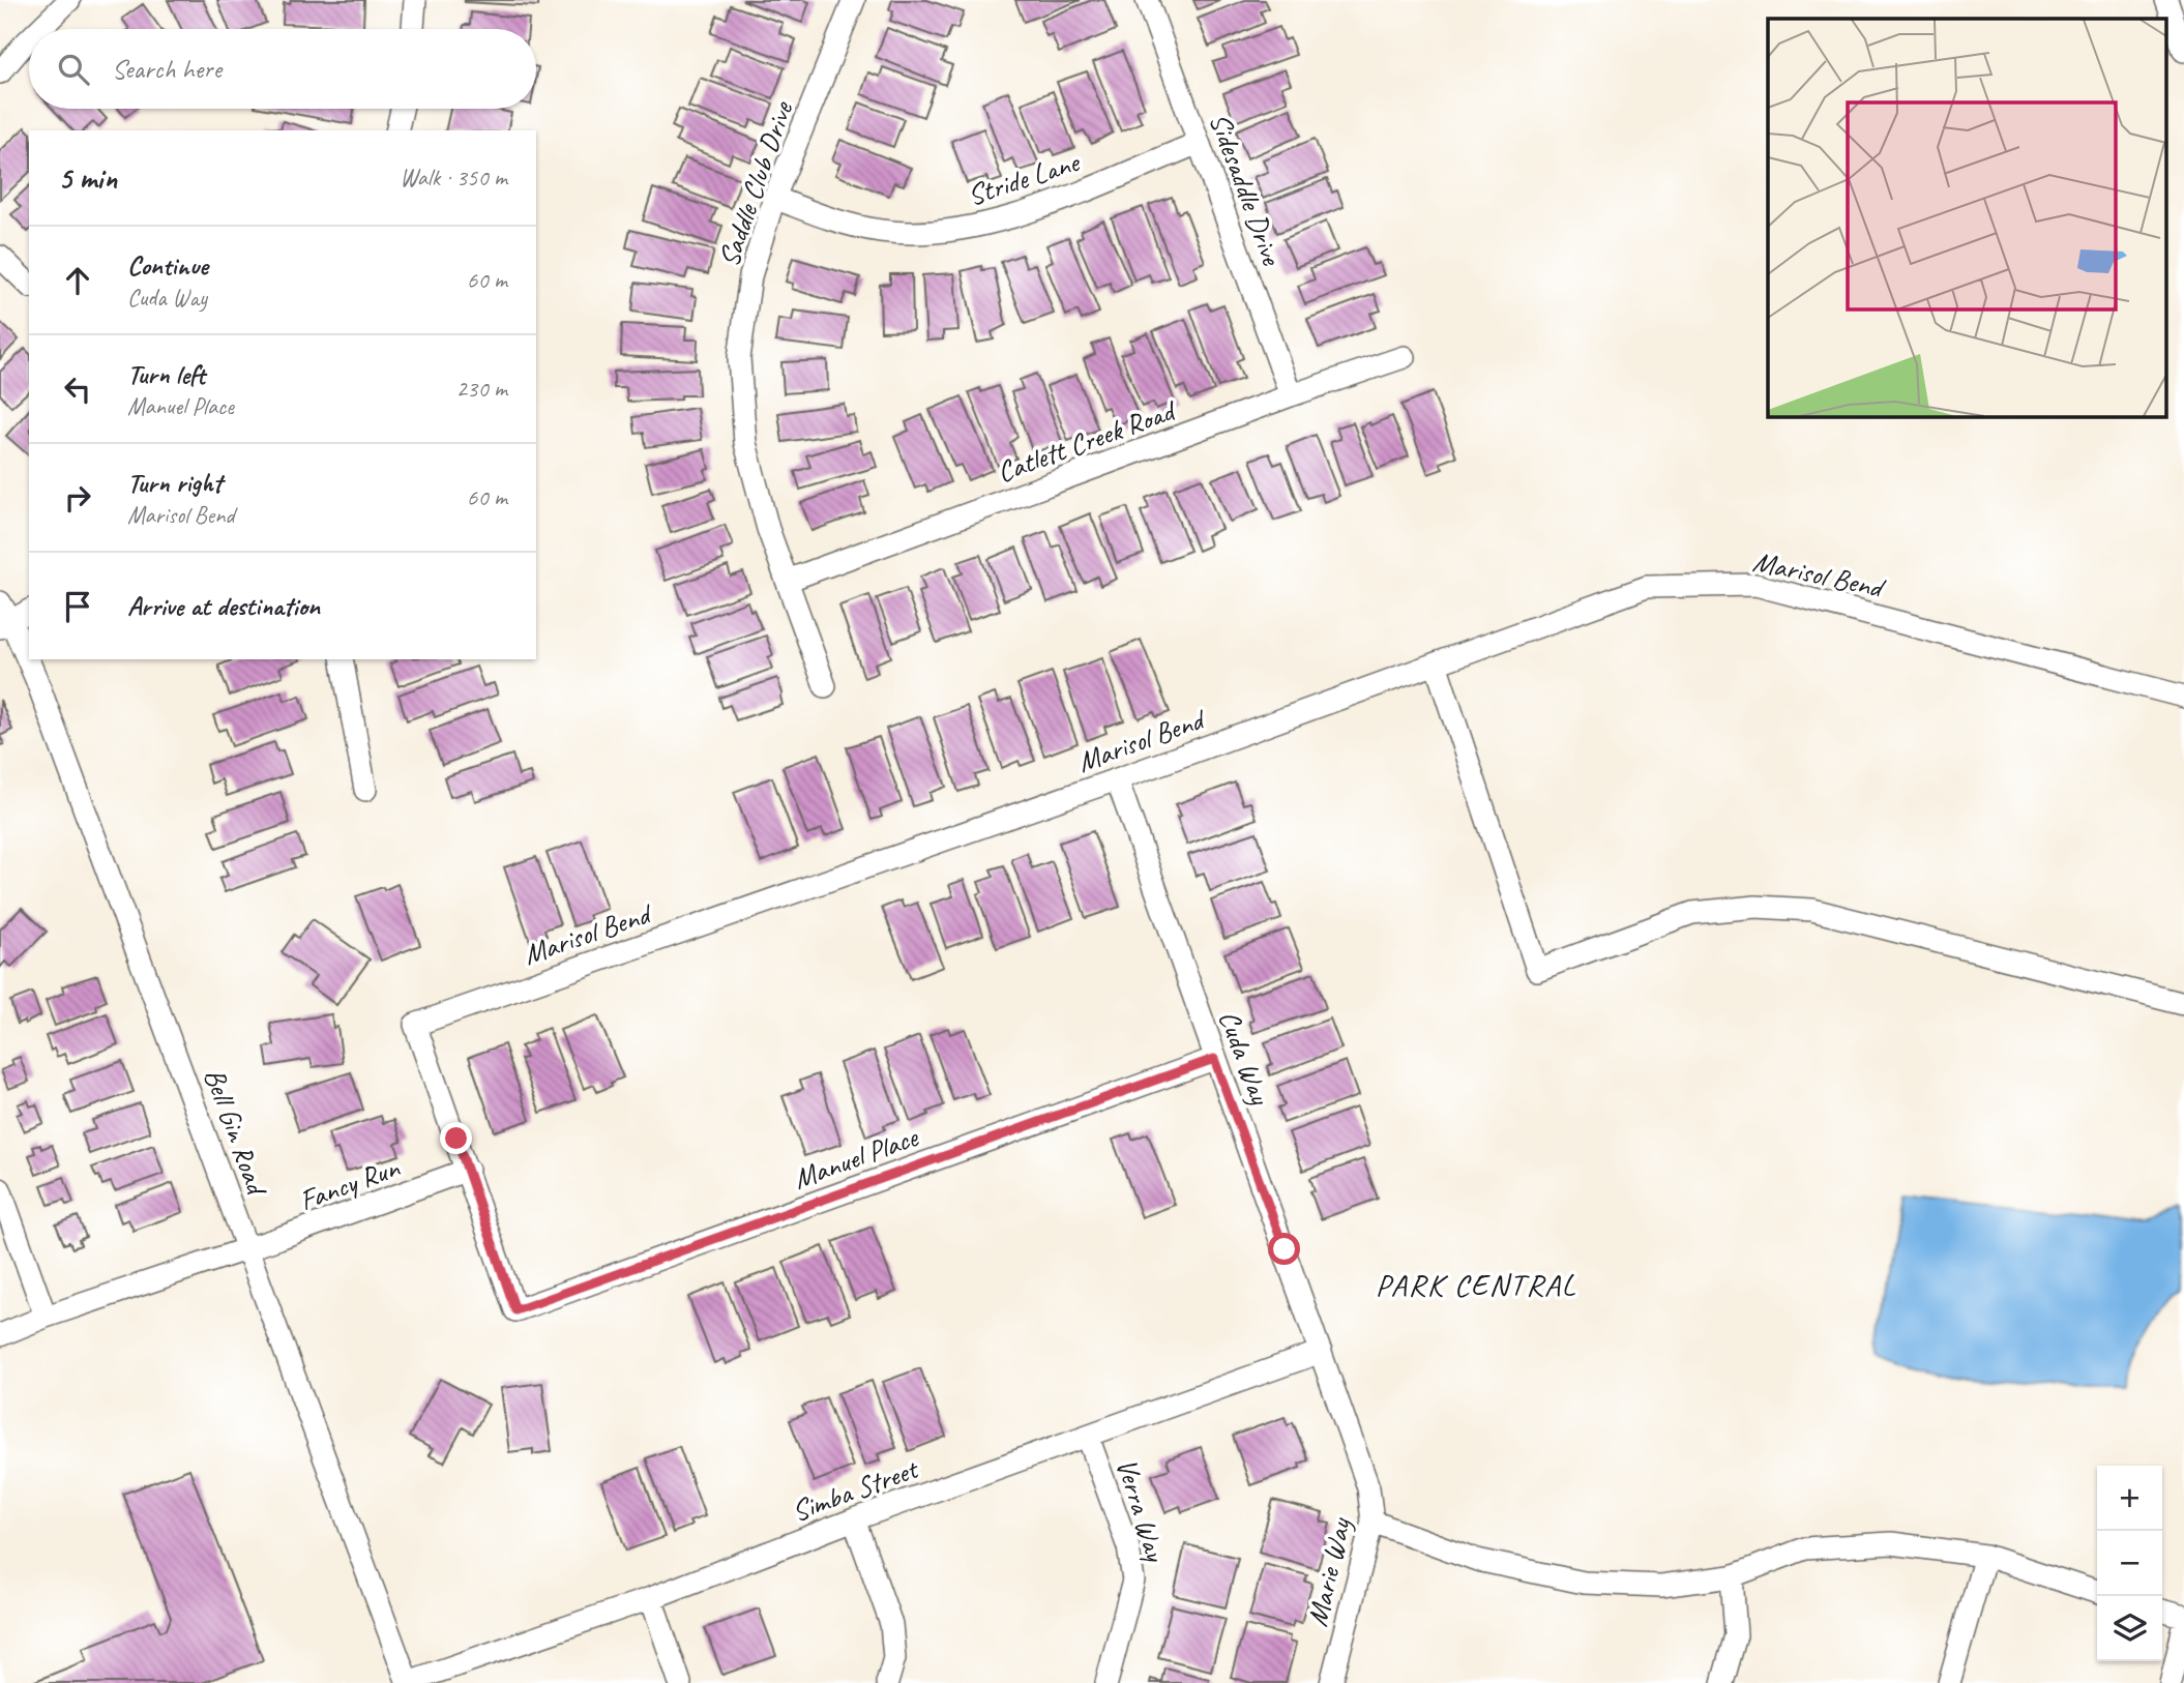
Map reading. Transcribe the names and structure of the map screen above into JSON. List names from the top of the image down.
{
  "streets": {
    "street": [
      "Stride Lane",
      "Saddle Club Drive",
      "Sidesaddle Drive",
      "Catlett Creek Road",
      "Marisol Bend",
      "Cuda Way",
      "Bell Gin Road",
      "Manuel Place",
      "Fancy Run",
      "Simba Street",
      "Verra Way",
      "Marie Way"
    ]
  },
  "crossings": [
    ["Stride Lane", "Saddle Club Drive"],
    ["Stride Lane", "Sidesaddle Drive"],
    ["Saddle Club Drive", "Catlett Creek Road"],
    ["Sidesaddle Drive", "Catlett Creek Road"],
    ["Marisol Bend", "Cuda Way"],
    ["Marisol Bend", "Manuel Place"],
    ["Marisol Bend", "Fancy Run"],
    ["Cuda Way", "Manuel Place"],
    ["Cuda Way", "Simba Street"],
    ["Cuda Way", "Marie Way"],
    ["Bell Gin Road", "Fancy Run"],
    ["Bell Gin Road", "Simba Street"],
    ["Simba Street", "Verra Way"],
    ["Simba Street", "Marie Way"]
  ],
  "districts": ["PARK CENTRAL"],
  "page": {
    "search": "Search here",
    "heading": ["5 min", "Walk · 350 m"],
    "list": [
      ["Continue", "Cuda Way", "60 m"],
      ["Turn left", "Manuel Place", "230 m"],
      ["Turn right", "Marisol Bend", "60 m"],
      "Arrive at destination"
    ],
    "map_buttons": ["+", "−"]
  }
}
